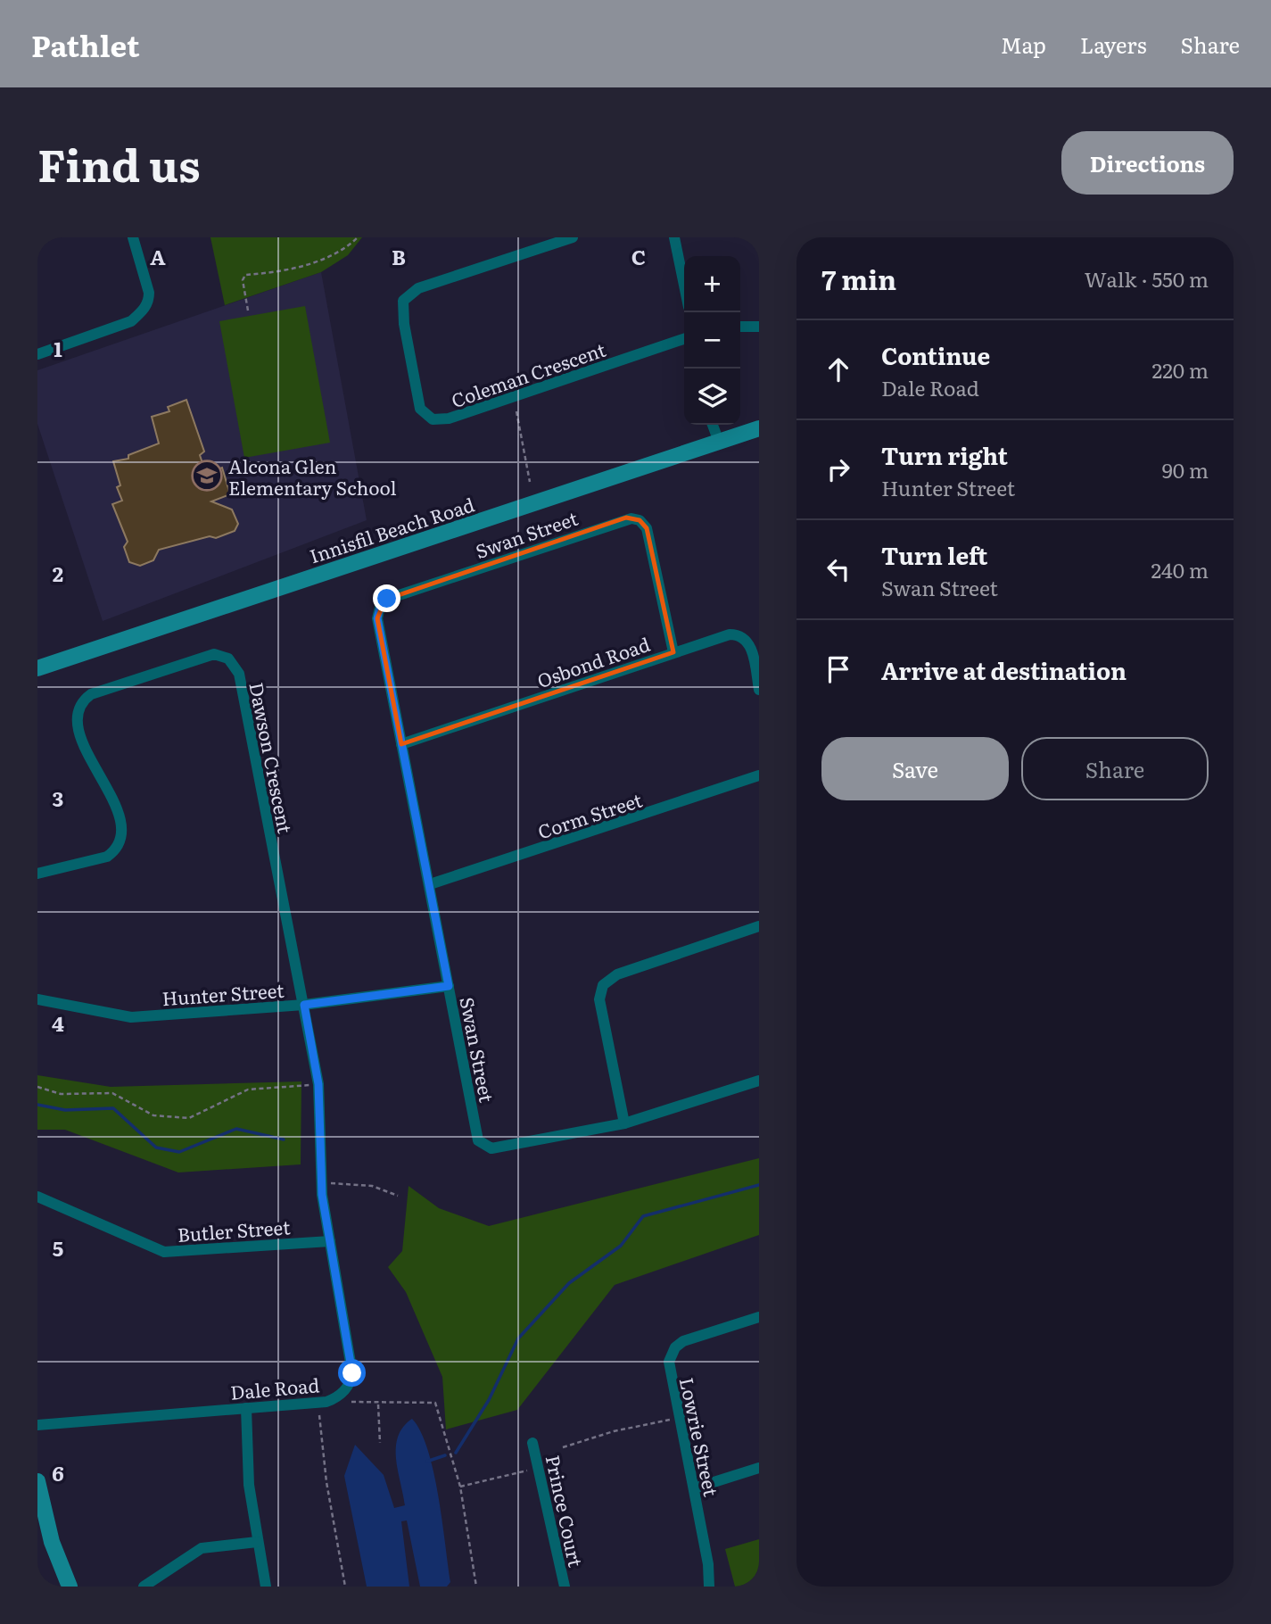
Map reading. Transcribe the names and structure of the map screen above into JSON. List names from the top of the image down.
{
  "streets": {
    "main road": ["Innisfil Beach Road"],
    "street": [
      "Coleman Crescent",
      "Swan Street",
      "Osbond Road",
      "Dawson Crescent",
      "Corm Street",
      "Hunter Street",
      "Butler Street",
      "Dale Road",
      "Lowrie Street",
      "Prince Court"
    ]
  },
  "crossings": [
    ["Swan Street", "Osbond Road"],
    ["Swan Street", "Corm Street"],
    ["Swan Street", "Hunter Street"],
    ["Dawson Crescent", "Hunter Street"],
    ["Dawson Crescent", "Dale Road"],
    ["Hunter Street", "Dale Road"],
    ["Butler Street", "Dale Road"]
  ],
  "places": {
    "school or university": ["Alcona Glen Elementary School"]
  },
  "page": {
    "header": "Pathlet",
    "nav": ["Map", "Layers", "Share"],
    "title": "Find us",
    "buttons": [
      "Directions",
      ["Save", "Share"]
    ],
    "heading": ["7 min", "Walk · 550 m"],
    "map_buttons": ["+", "−"],
    "list": [
      ["Continue", "Dale Road", "220 m"],
      ["Turn right", "Hunter Street", "90 m"],
      ["Turn left", "Swan Street", "240 m"],
      "Arrive at destination"
    ]
  },
  "grid": {
    "columns": ["A", "B", "C"],
    "rows": [
      "1",
      "2",
      "3",
      "4",
      "5",
      "6"
    ]
  }
}
